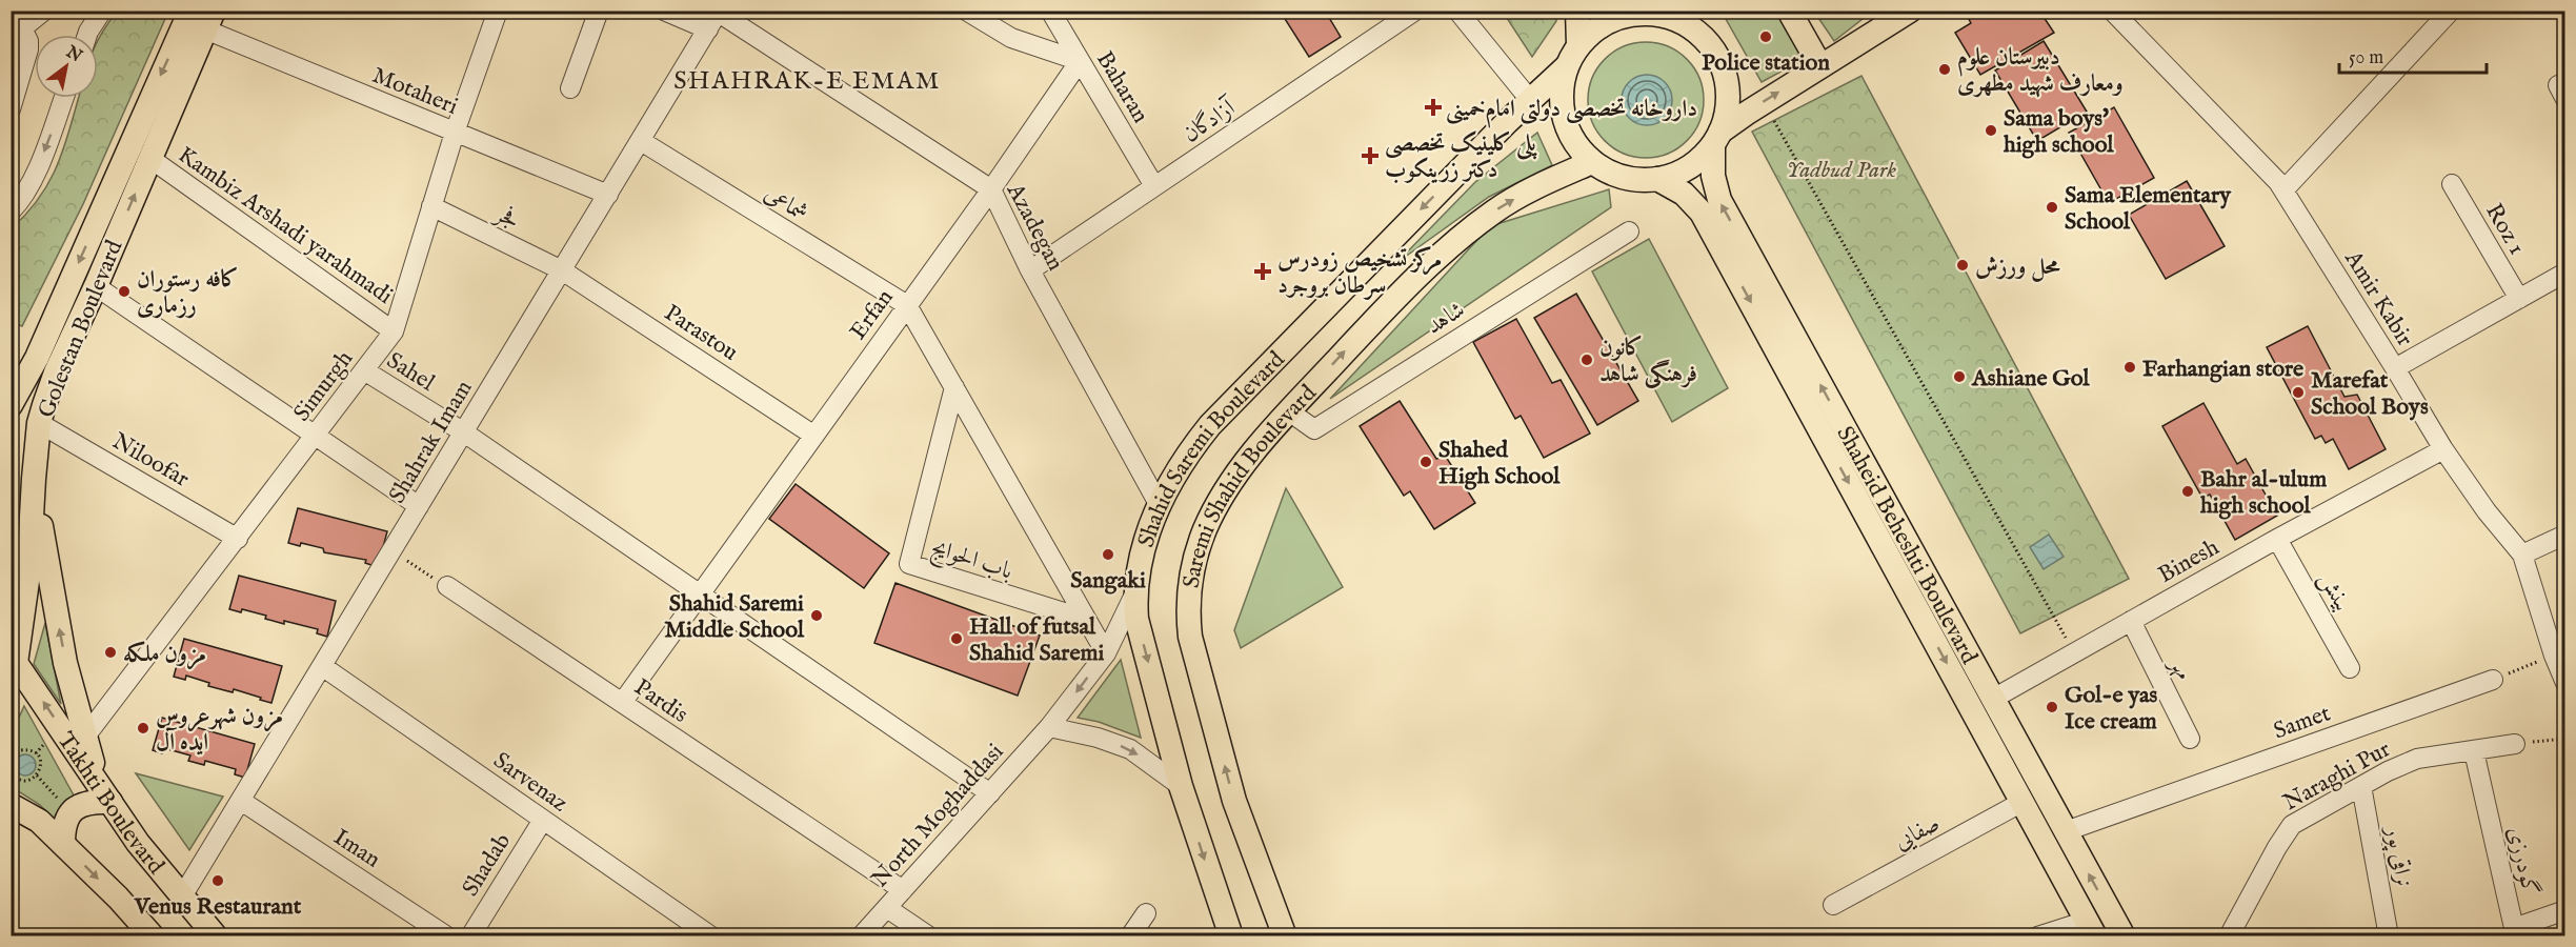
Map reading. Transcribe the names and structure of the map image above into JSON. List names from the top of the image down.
{
  "streets": {
    "main road": [
      "Golestan Boulevard",
      "Shahid Saremi Boulevard",
      "Saremi Shahid Boulevard",
      "Shaheid Beheshti Boulevard",
      "Takhti Boulevard"
    ],
    "street": [
      "Baharan",
      "Motaheri",
      "آزادگان",
      "شماعی",
      "فجر",
      "Kambiz Arshadi yarahmadi",
      "Azadegan",
      "Roz 1",
      "Amir Kabir",
      "Erfan",
      "شاهد",
      "Parastou",
      "Sahel",
      "Simurgh",
      "Shahrak Imam",
      "Niloofar",
      "باب الحوایج",
      "Binesh",
      "بینش",
      "مهر",
      "Pardis",
      "Samet",
      "Naraghi Pur",
      "Sarvenaz",
      "North Moghaddasi",
      "صفایی",
      "Iman",
      "نراقی پور",
      "گودرزی",
      "Shadab"
    ]
  },
  "crossings": [
    ["Baharan", "آزادگان"],
    ["Baharan", "Erfan"],
    ["Motaheri", "Golestan Boulevard"],
    ["Motaheri", "Simurgh"],
    ["Motaheri", "Shahrak Imam"],
    ["آزادگان", "Azadegan"],
    ["شماعی", "Erfan"],
    ["شماعی", "Shahrak Imam"],
    ["شماعی", "باب الحوایج"],
    ["فجر", "Parastou"],
    ["فجر", "Simurgh"],
    ["فجر", "Shahrak Imam"],
    ["Kambiz Arshadi yarahmadi", "Golestan Boulevard"],
    ["Kambiz Arshadi yarahmadi", "Simurgh"],
    ["Azadegan", "Erfan"],
    ["Azadegan", "Shahrak Imam"],
    ["Azadegan", "Shahid Saremi Boulevard"],
    ["Amir Kabir", "Binesh"],
    ["Erfan", "Parastou"],
    ["Erfan", "باب الحوایج"],
    ["Erfan", "Pardis"],
    ["شاهد", "Saremi Shahid Boulevard"],
    ["Golestan Boulevard", "Niloofar"],
    ["Golestan Boulevard", "Takhti Boulevard"],
    ["Parastou", "Shahrak Imam"],
    ["Sahel", "Simurgh"],
    ["Sahel", "Shahrak Imam"],
    ["Simurgh", "Niloofar"],
    ["Shahrak Imam", "Sarvenaz"],
    ["Shahrak Imam", "Takhti Boulevard"],
    ["Shahrak Imam", "Iman"],
    ["Shahid Saremi Boulevard", "Saremi Shahid Boulevard"],
    ["Shahid Saremi Boulevard", "Shaheid Beheshti Boulevard"],
    ["Shahid Saremi Boulevard", "North Moghaddasi"],
    ["Saremi Shahid Boulevard", "Shaheid Beheshti Boulevard"],
    ["Shaheid Beheshti Boulevard", "Binesh"],
    ["Shaheid Beheshti Boulevard", "Samet"],
    ["Shaheid Beheshti Boulevard", "صفایی"],
    ["باب الحوایج", "North Moghaddasi"],
    ["Binesh", "بینش"],
    ["Binesh", "مهر"],
    ["Pardis", "North Moghaddasi"],
    ["Naraghi Pur", "نراقی پور"],
    ["Naraghi Pur", "گودرزی"],
    ["Sarvenaz", "Shadab"]
  ],
  "one_way": ["Shahid Saremi Boulevard", "Saremi Shahid Boulevard"],
  "districts": ["SHAHRAK-E EMAM"],
  "parks": ["Yadbud Park"],
  "places": {
    "other": [
      "Police station",
      "دبیرستان علوم ومعارف شهید مطهری",
      "Sama boys' high school",
      "Sama Elementary School",
      "محل ورزش",
      "کافه رستوران رزماری",
      "کانون فرهنگی شاهد",
      "Farhangian store",
      "Ashiane Gol",
      "Marefat School Boys",
      "Shahed High School",
      "Bahr al-ulum high school",
      "Sangaki",
      "Shahid Saremi Middle School",
      "Hall of futsal Shahid Saremi",
      "مزون ملکه",
      "Gol-e yas Ice cream",
      "مزون شهرعروس ایده آل",
      "Venus Restaurant"
    ],
    "health": ["داروخانه تخصصی دولتی امام‌خمینی", "پلی کلینیک تخصصی دکتر زرینکوب", "مرکز تشخیص زودرس سرطان بروجرد"]
  },
  "scale_bar": "50 m",
  "north": "top right"
}
